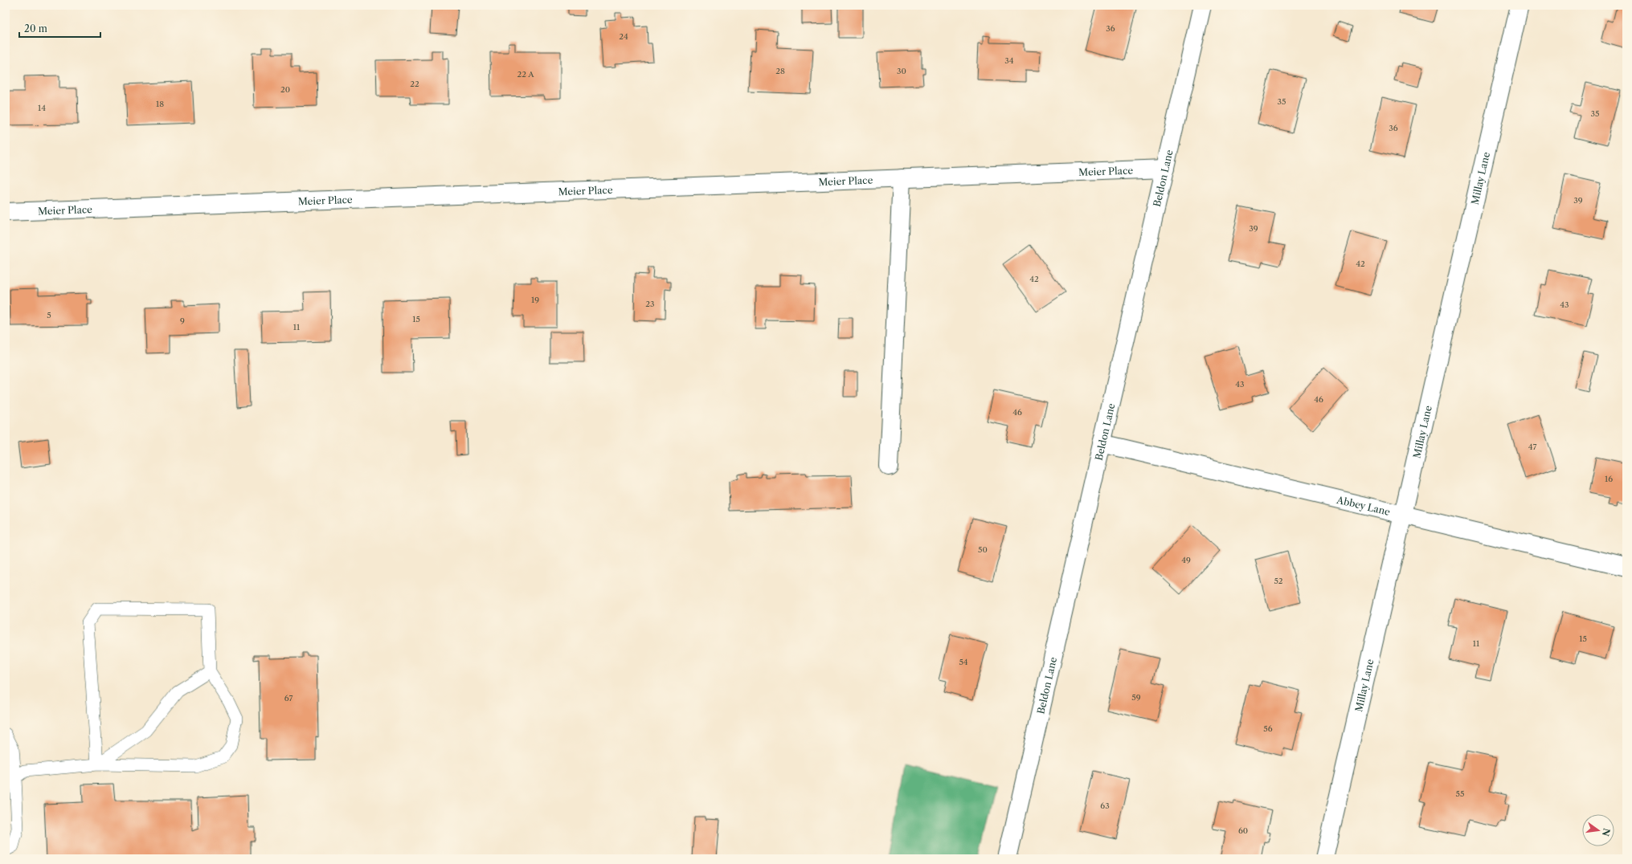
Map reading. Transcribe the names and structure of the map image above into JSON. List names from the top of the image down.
{
  "streets": {
    "street": [
      "Meier Place",
      "Beldon Lane",
      "Millay Lane",
      "Abbey Lane"
    ]
  },
  "crossings": [
    ["Meier Place", "Beldon Lane"],
    ["Beldon Lane", "Abbey Lane"],
    ["Millay Lane", "Abbey Lane"]
  ],
  "house_numbers": [
    "36",
    "24",
    "34",
    "28",
    "30",
    "22 A",
    "22",
    "20",
    "35",
    "18",
    "14",
    "35",
    "36",
    "39",
    "39",
    "42",
    "42",
    "19",
    "23",
    "43",
    "5",
    "15",
    "9",
    "11",
    "43",
    "46",
    "46",
    "47",
    "16",
    "50",
    "49",
    "52",
    "15",
    "11",
    "54",
    "59",
    "67",
    "56",
    "55",
    "63",
    "60"
  ],
  "scale_bar": "20 m",
  "north": "right"
}
